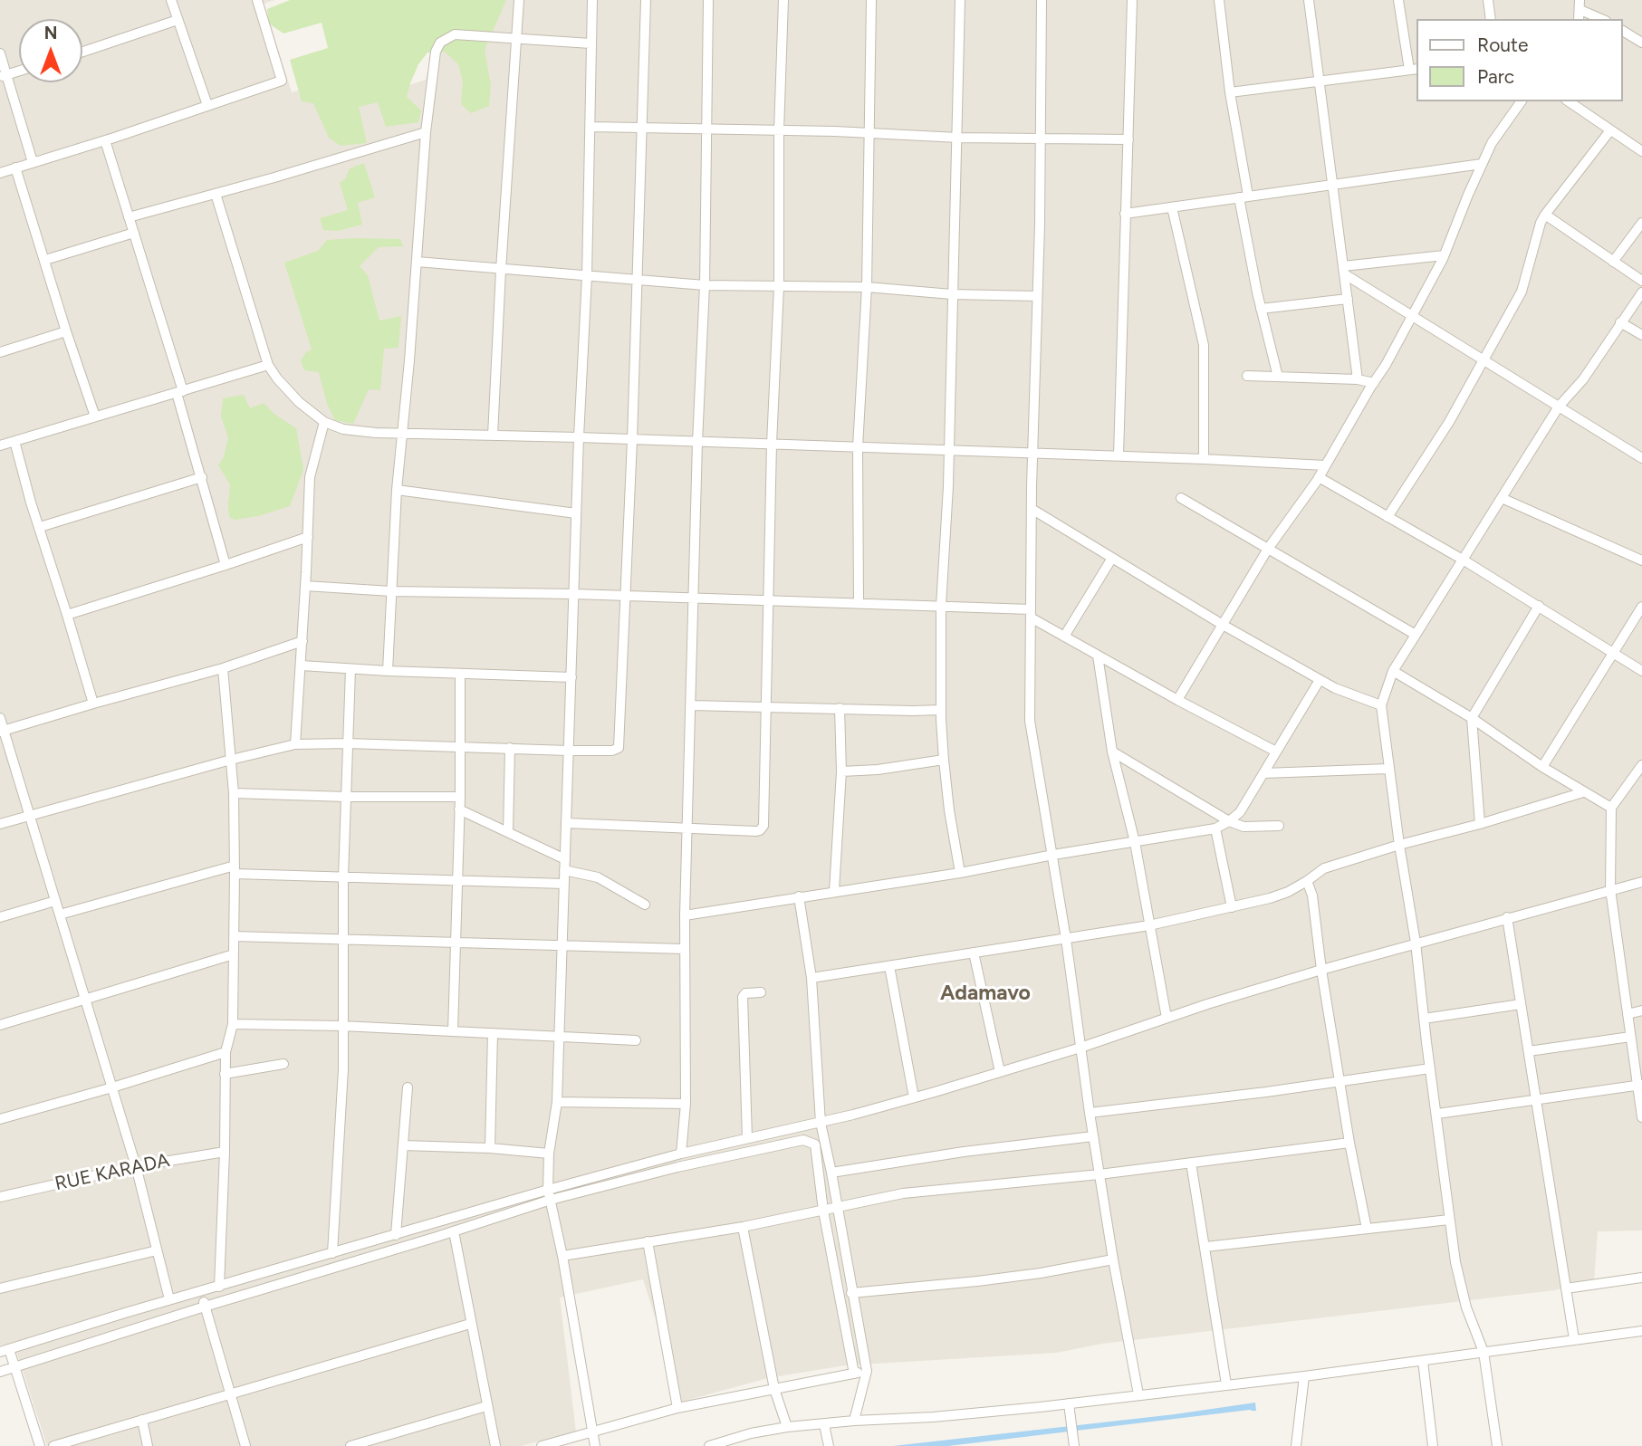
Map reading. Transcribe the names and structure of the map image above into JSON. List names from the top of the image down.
{
  "streets": {
    "street": ["RUE KARADA"]
  },
  "districts": ["Adamavo"],
  "legend": ["Route", "Parc"],
  "north": "top"
}
